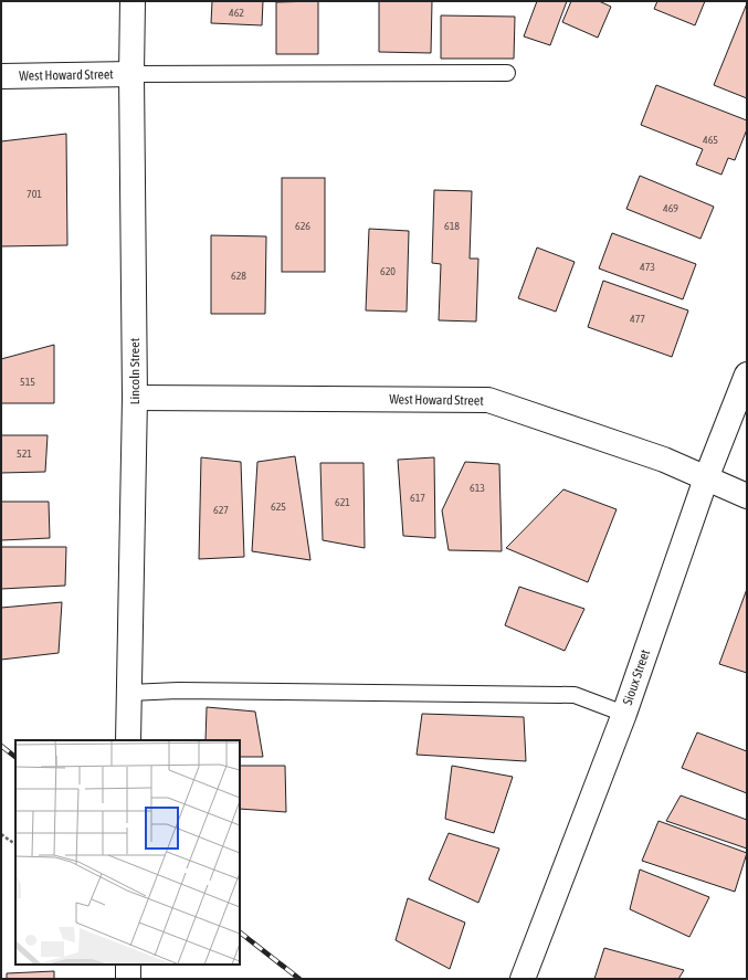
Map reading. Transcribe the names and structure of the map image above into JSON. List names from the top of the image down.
{
  "streets": {
    "street": ["West Howard Street", "Lincoln Street", "Sioux Street"]
  },
  "crossings": [
    ["West Howard Street", "Lincoln Street"],
    ["West Howard Street", "Sioux Street"]
  ],
  "house_numbers": [
    "462",
    "465",
    "701",
    "469",
    "626",
    "618",
    "473",
    "620",
    "628",
    "477",
    "515",
    "521",
    "613",
    "617",
    "621",
    "625",
    "627"
  ]
}
